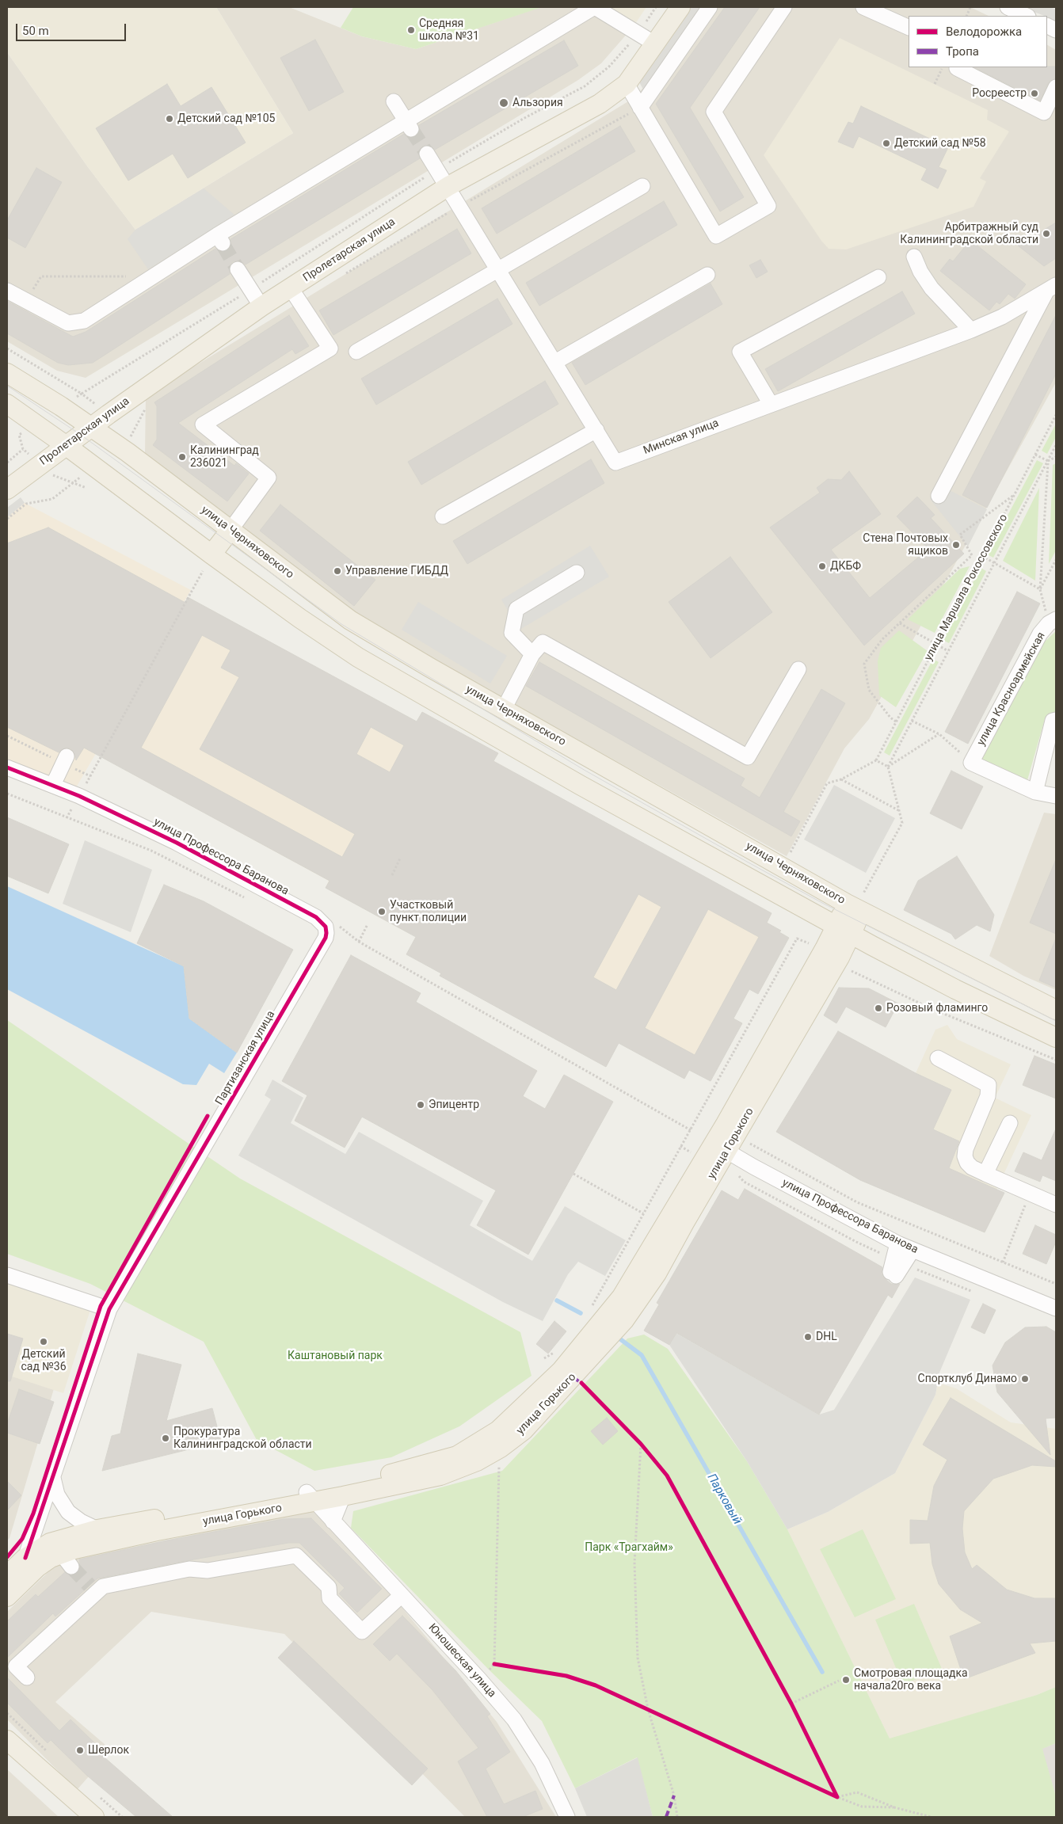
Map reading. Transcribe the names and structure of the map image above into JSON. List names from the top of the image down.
{
  "streets": {
    "main road": ["Пролетарская улица", "улица Черняховского", "улица Горького"],
    "street": [
      "Минская улица",
      "улица Красноармейская",
      "улица Профессора Баранова",
      "Партизанская улица",
      "Юношеская улица"
    ],
    "path": ["улица Маршала Рокоссовского"]
  },
  "crossings": [
    ["Пролетарская улица", "Минская улица"],
    ["Пролетарская улица", "улица Черняховского"],
    ["улица Черняховского", "улица Горького"],
    ["улица Профессора Баранова", "Партизанская улица"],
    ["улица Профессора Баранова", "улица Горького"],
    ["Партизанская улица", "улица Горького"],
    ["улица Горького", "Юношеская улица"]
  ],
  "water": ["Парковый"],
  "parks": ["Каштановый парк", "Парк «Трагхайм»"],
  "places": [
    "Средняя школа №31",
    "Росрeeстр",
    "Альзория",
    "Детский сад №105",
    "Детский сад №58",
    "Арбитражный суд Калининградской области",
    "Калининград 236021",
    "Стена Почтовых ящиков",
    "ДКБФ",
    "Управление ГИБДД",
    "Участковый пункт полиции",
    "Розовый фламинго",
    "Эпицентр",
    "DHL",
    "Детский сад №36",
    "Спортклуб Динамо",
    "Прокуратура Калининградской области",
    "Смотровая площадка начала20го века",
    "Шерлок"
  ],
  "legend": ["Велодорожка", "Тропа"],
  "scale_bar": "50 m"
}
